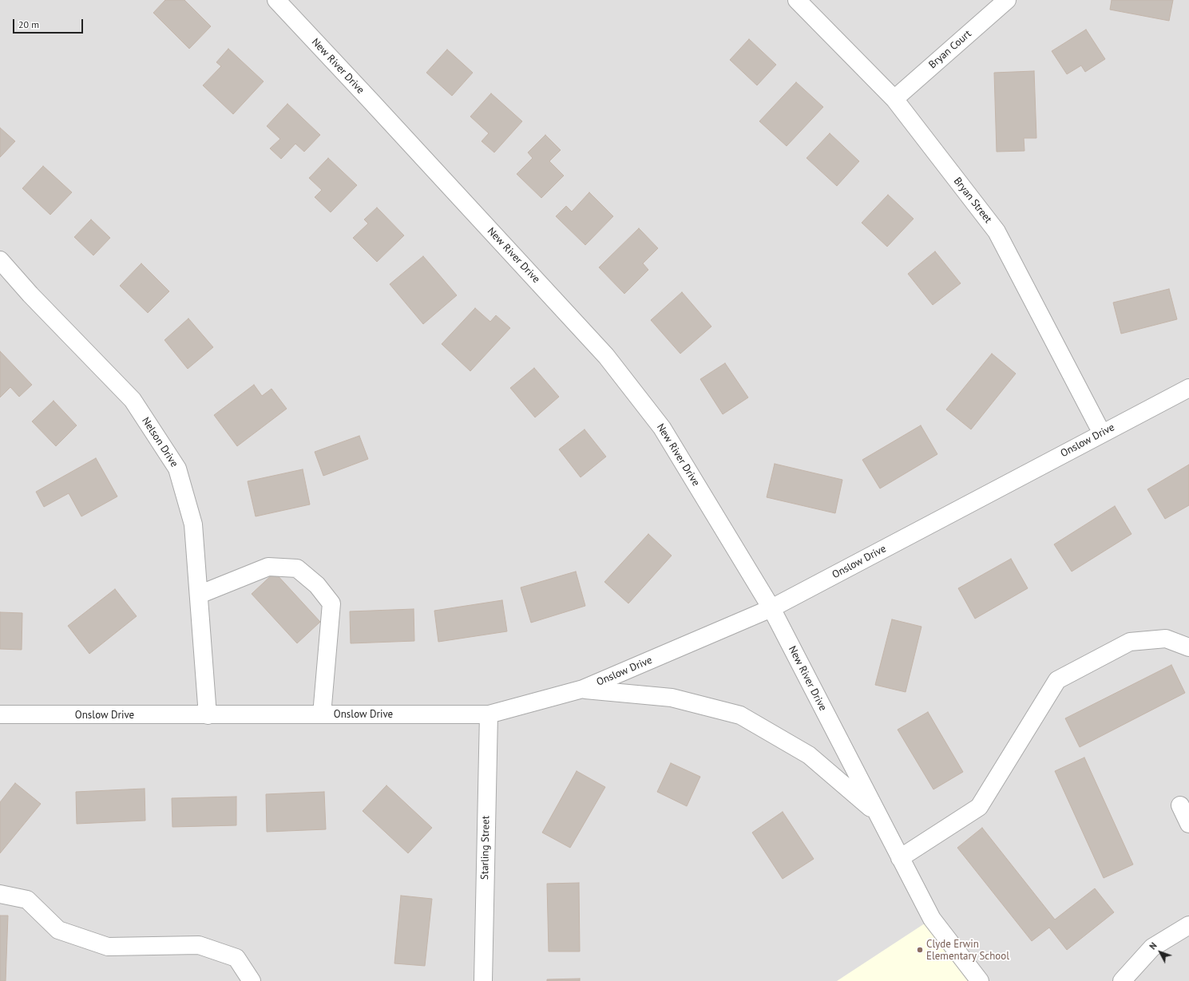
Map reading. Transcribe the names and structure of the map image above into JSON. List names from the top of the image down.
{
  "streets": {
    "street": [
      "Bryan Court",
      "New River Drive",
      "Bryan Street",
      "Onslow Drive",
      "Nelson Drive",
      "Starling Street"
    ]
  },
  "crossings": [
    ["Bryan Court", "Bryan Street"],
    ["New River Drive", "Onslow Drive"],
    ["Bryan Street", "Onslow Drive"],
    ["Onslow Drive", "Nelson Drive"],
    ["Onslow Drive", "Starling Street"]
  ],
  "places": ["Clyde Erwin Elementary School"],
  "scale_bar": "20 m",
  "north": "top left"
}
